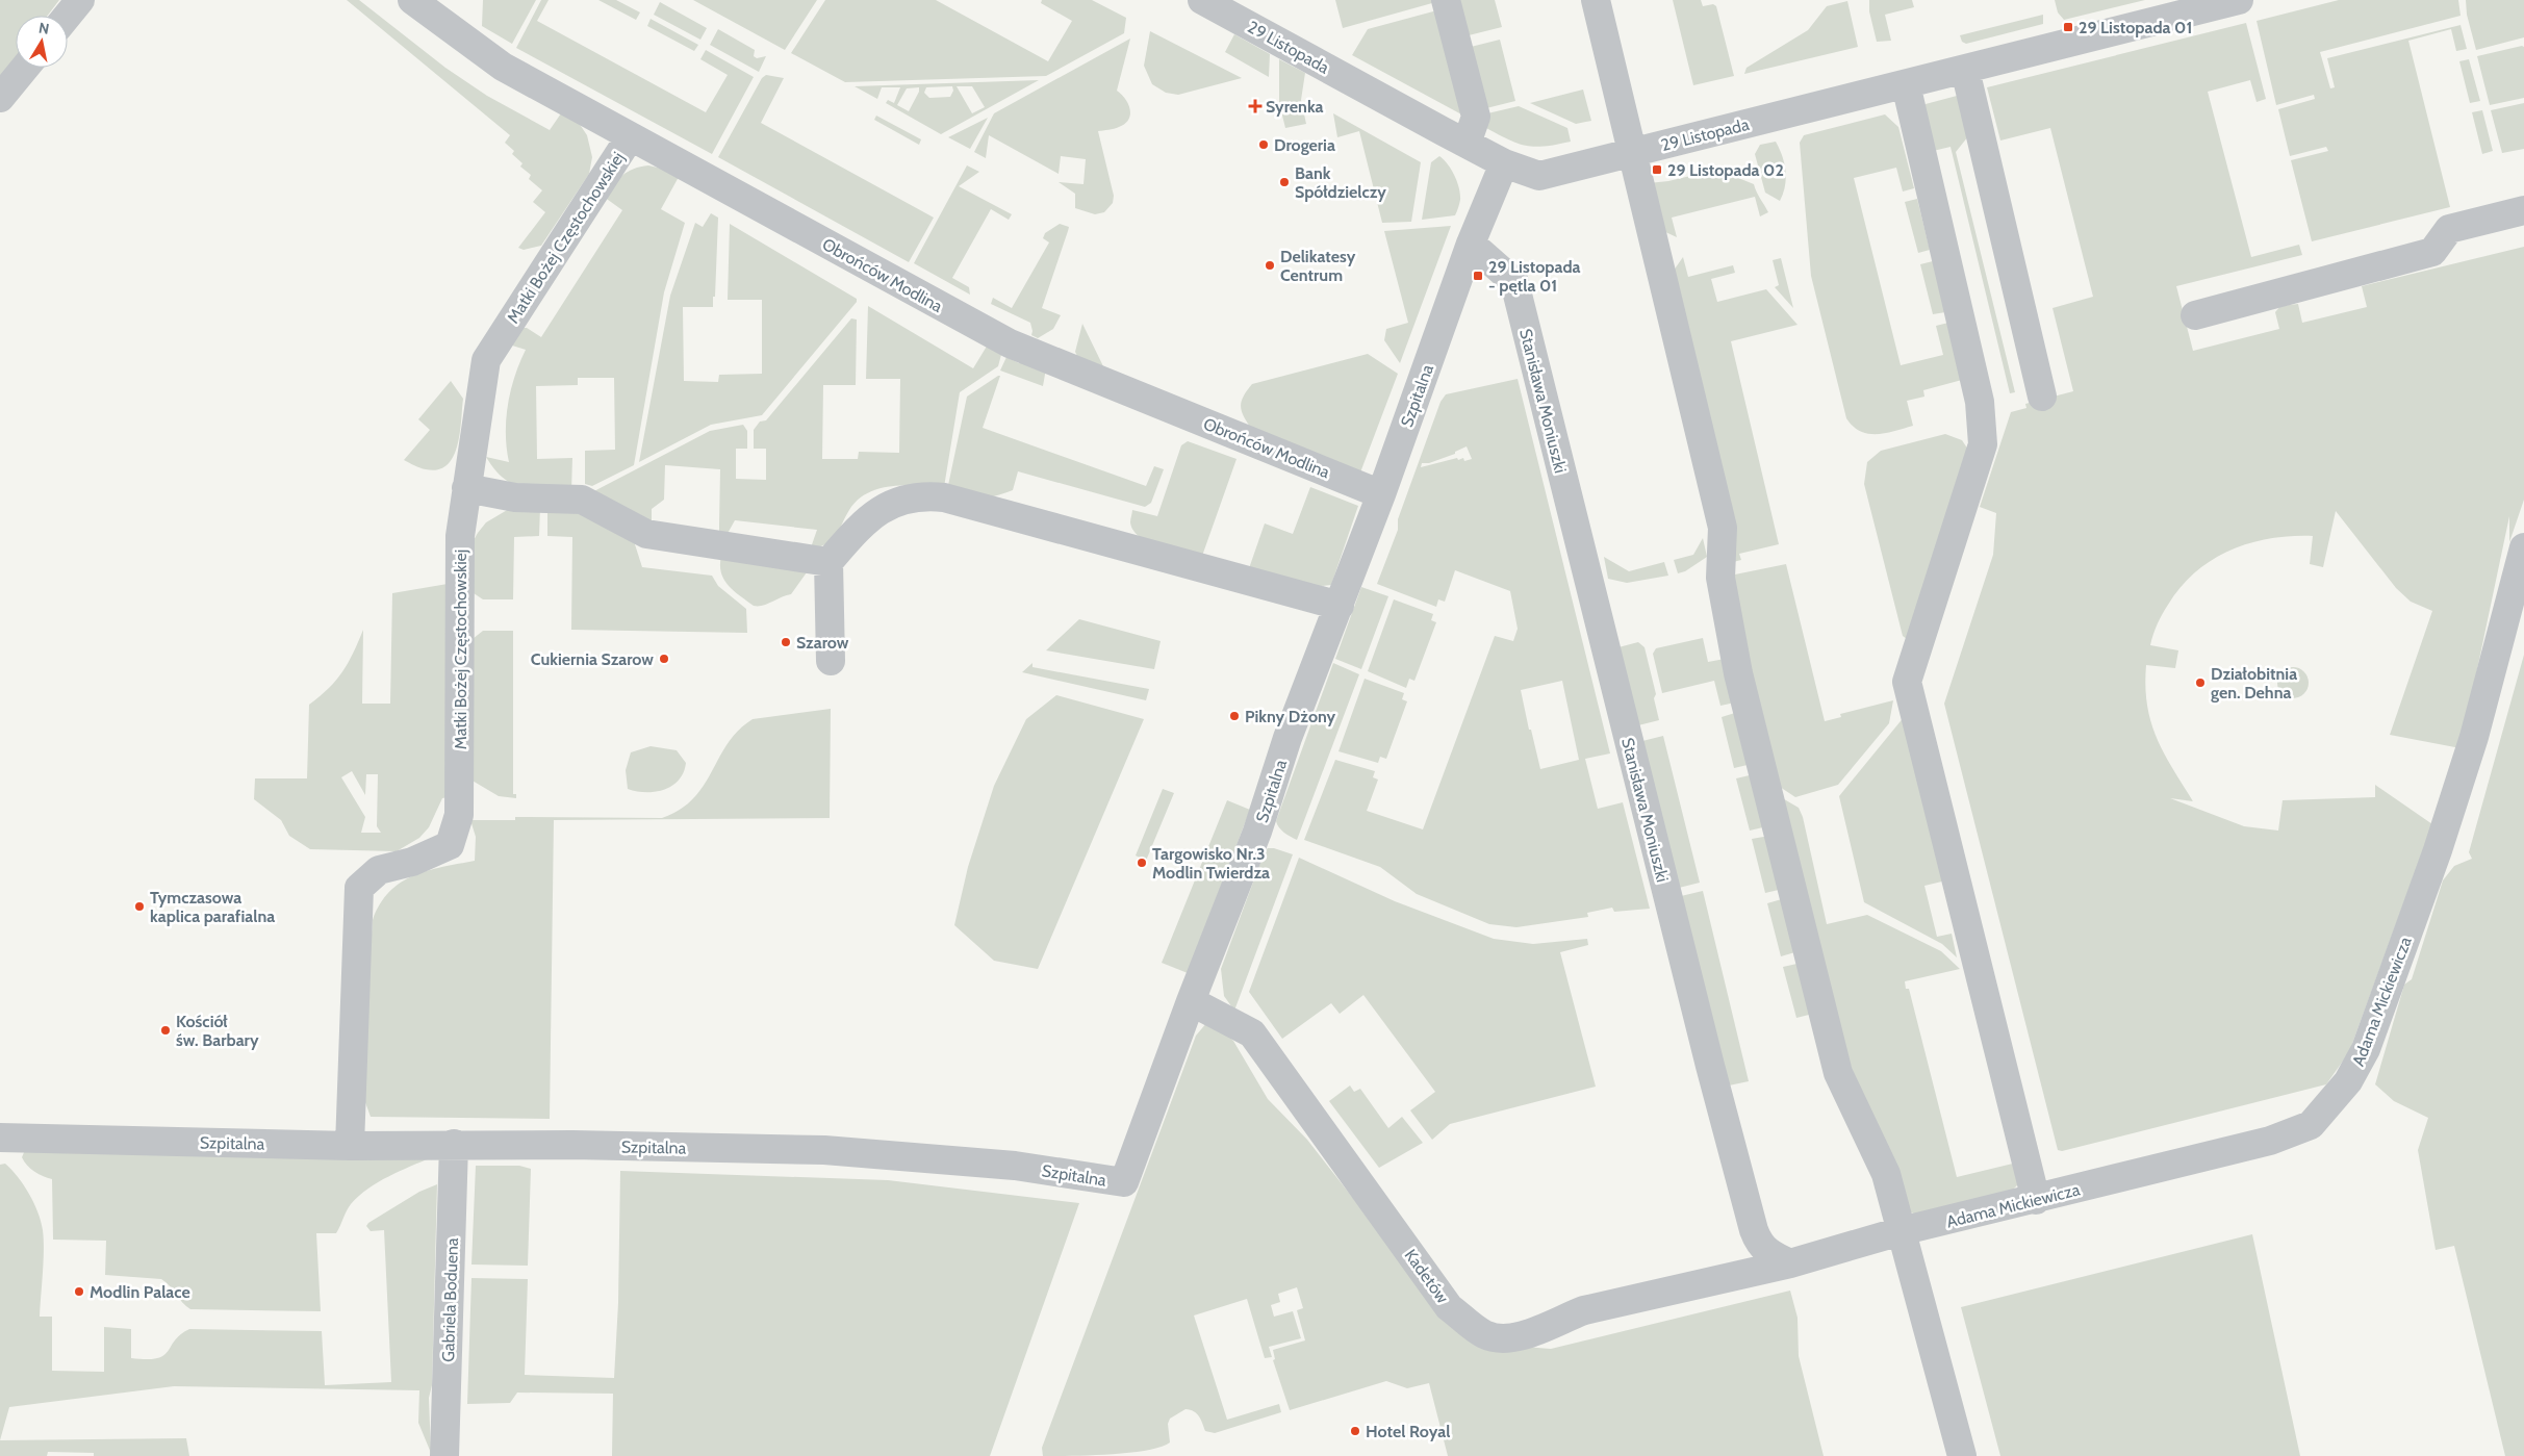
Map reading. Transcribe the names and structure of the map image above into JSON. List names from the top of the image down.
{
  "streets": {
    "street": [
      "29 Listopada",
      "Matki Bożej Częstochowskiej",
      "Obrońców Modlina",
      "Szpitalna",
      "Stanisława Moniuszki",
      "Adama Mickiewicza",
      "Kadetów",
      "Gabriela Boduena"
    ]
  },
  "crossings": [
    ["29 Listopada", "Szpitalna"],
    ["Matki Bożej Częstochowskiej", "Obrońców Modlina"],
    ["Matki Bożej Częstochowskiej", "Szpitalna"],
    ["Obrońców Modlina", "Szpitalna"],
    ["Szpitalna", "Stanisława Moniuszki"],
    ["Szpitalna", "Kadetów"],
    ["Szpitalna", "Gabriela Boduena"],
    ["Stanisława Moniuszki", "Kadetów"]
  ],
  "places": {
    "transit": ["29 Listopada 01", "29 Listopada 02", "29 Listopada - pętla 01"],
    "health": ["Syrenka"],
    "other": [
      "Drogeria",
      "Bank Spółdzielczy",
      "Delikatesy Centrum",
      "Szarow",
      "Cukiernia Szarow",
      "Działobitnia gen. Dehna",
      "Pikny Dżony",
      "Targowisko Nr.3 Modlin Twierdza",
      "Tymczasowa kaplica parafialna",
      "Kościół św. Barbary",
      "Modlin Palace",
      "Hotel Royal"
    ]
  },
  "north": "top"
}
